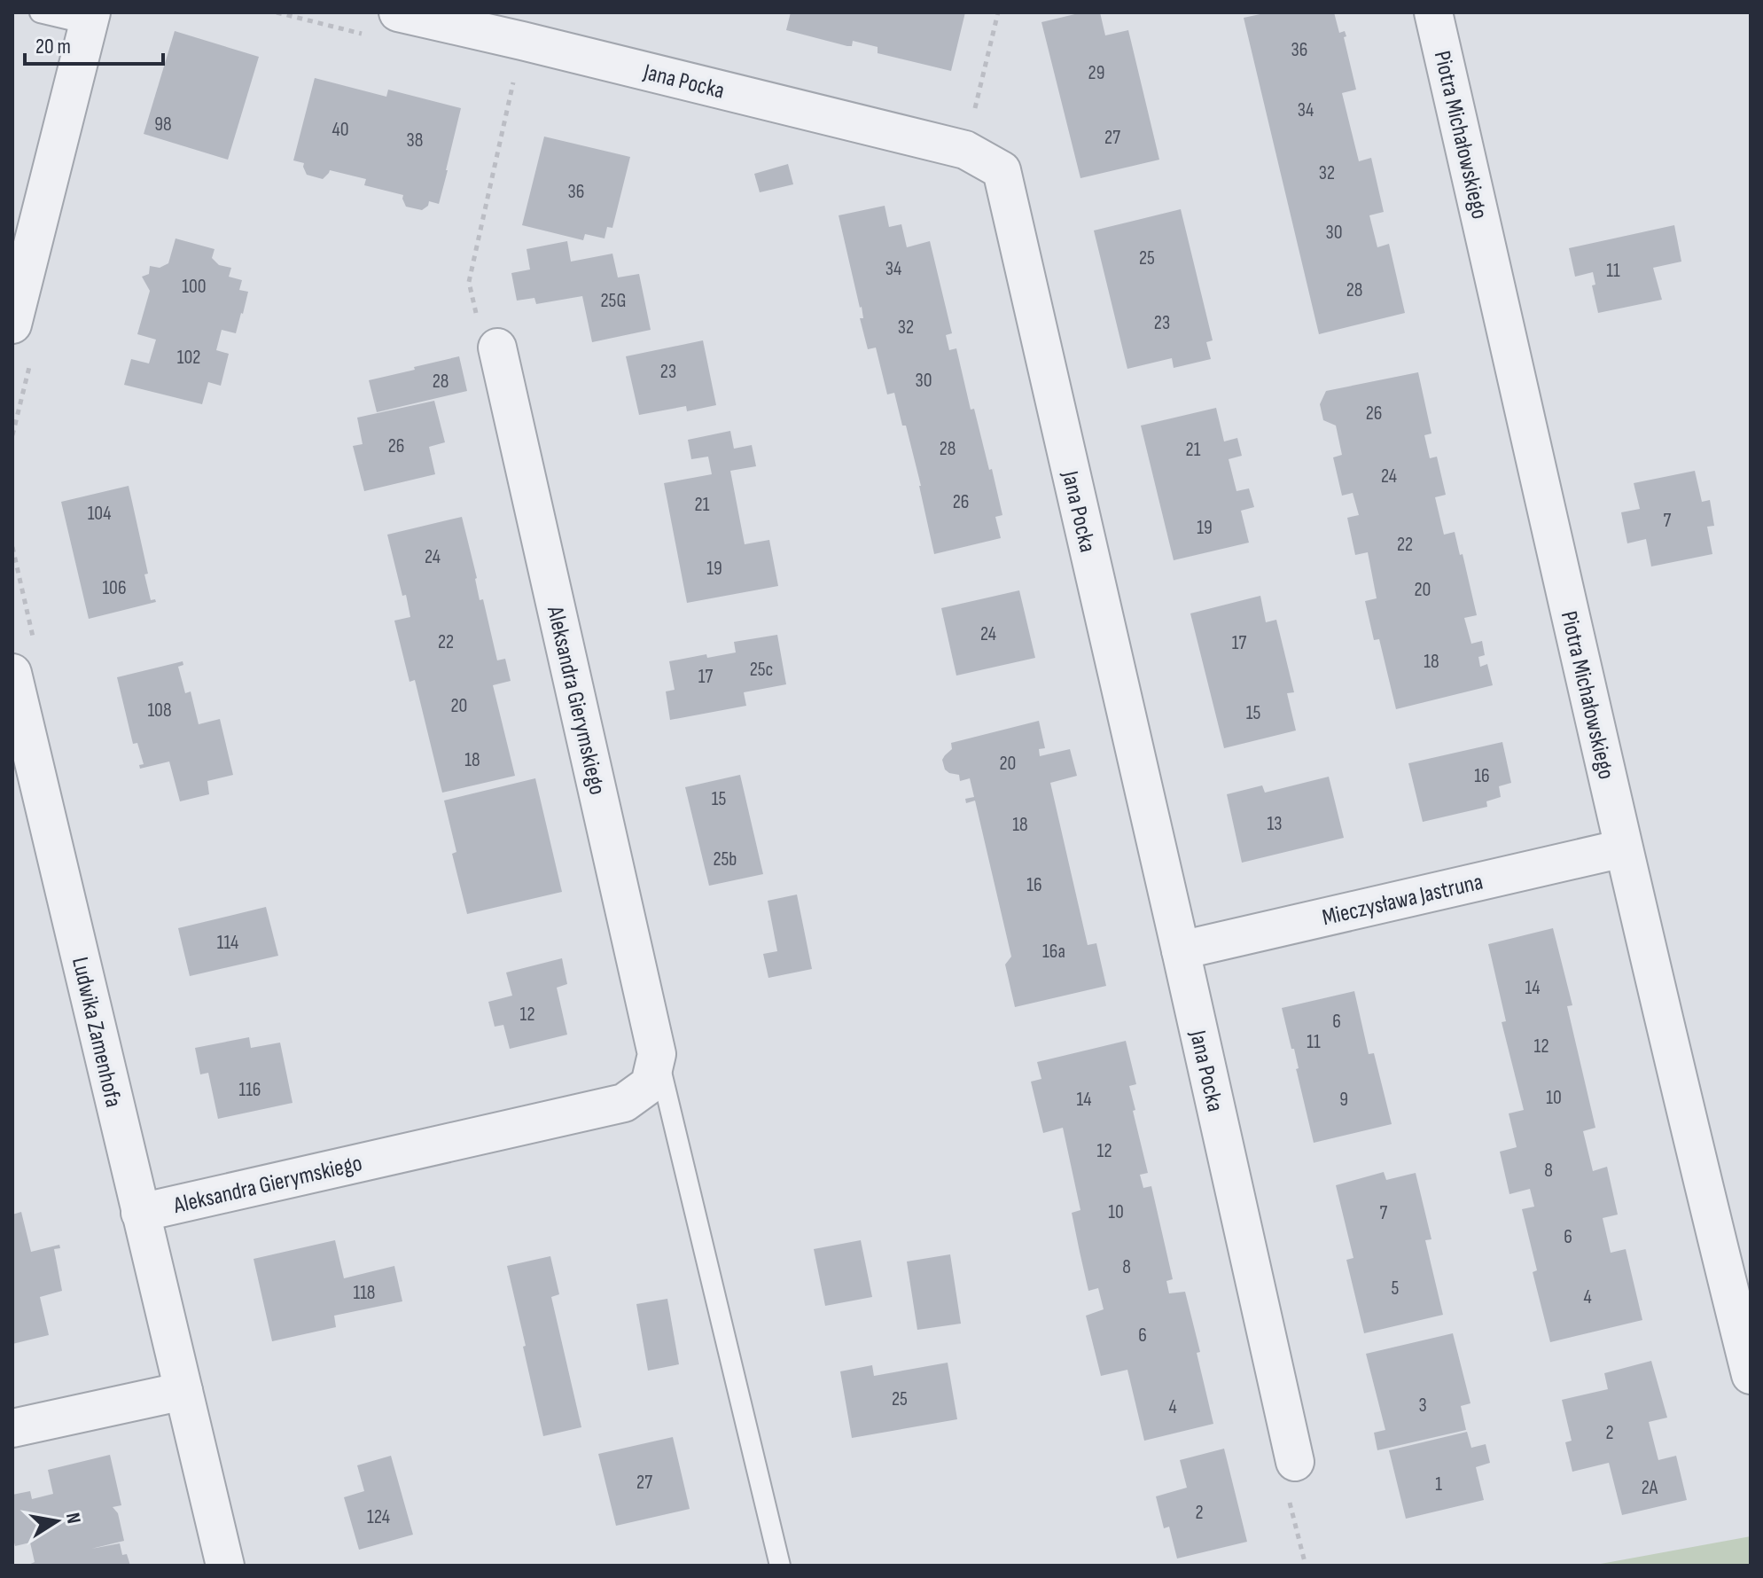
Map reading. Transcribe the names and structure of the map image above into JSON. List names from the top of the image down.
{
  "streets": {
    "street": [
      "Jana Pocka",
      "Piotra Michałowskiego",
      "Aleksandra Gierymskiego",
      "Mieczysława Jastruna",
      "Ludwika Zamenhofa"
    ]
  },
  "crossings": [
    ["Jana Pocka", "Mieczysława Jastruna"],
    ["Piotra Michałowskiego", "Mieczysława Jastruna"],
    ["Aleksandra Gierymskiego", "Ludwika Zamenhofa"]
  ],
  "house_numbers": [
    "36",
    "29",
    "34",
    "98",
    "40",
    "27",
    "38",
    "32",
    "36",
    "30",
    "25",
    "34",
    "11",
    "100",
    "28",
    "25G",
    "23",
    "32",
    "102",
    "23",
    "30",
    "28",
    "26",
    "26",
    "28",
    "21",
    "24",
    "26",
    "21",
    "104",
    "7",
    "19",
    "22",
    "24",
    "19",
    "106",
    "20",
    "24",
    "22",
    "17",
    "18",
    "25c",
    "17",
    "20",
    "108",
    "15",
    "18",
    "20",
    "16",
    "15",
    "13",
    "18",
    "25b",
    "16",
    "114",
    "16a",
    "14",
    "12",
    "6",
    "11",
    "12",
    "116",
    "10",
    "14",
    "9",
    "12",
    "8",
    "10",
    "7",
    "6",
    "8",
    "5",
    "118",
    "4",
    "6",
    "25",
    "3",
    "4",
    "2",
    "27",
    "1",
    "2A",
    "2",
    "124"
  ],
  "scale_bar": "20 m",
  "north": "right"
}
